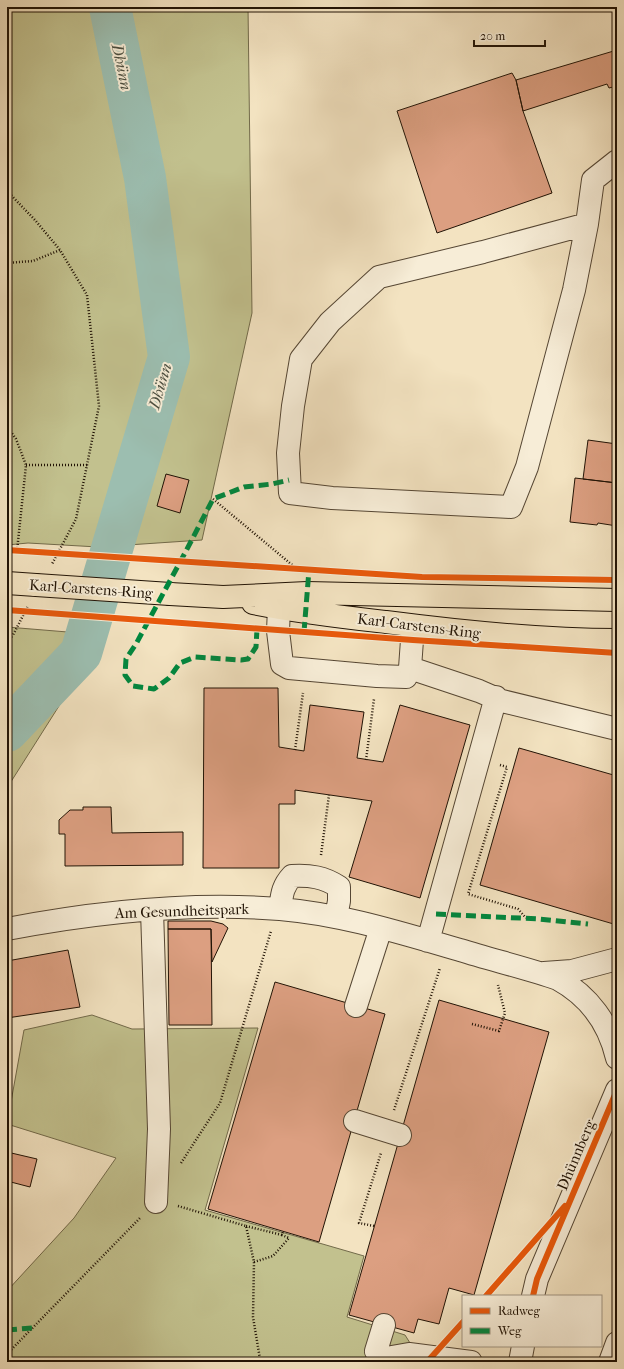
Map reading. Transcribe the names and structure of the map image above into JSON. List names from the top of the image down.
{
  "streets": {
    "main road": ["Karl-Carstens-Ring"],
    "street": ["Am Gesundheitspark", "Dhünnberg"]
  },
  "water": ["Dhünn"],
  "legend": ["Radweg", "Weg"],
  "scale_bar": "20 m"
}
